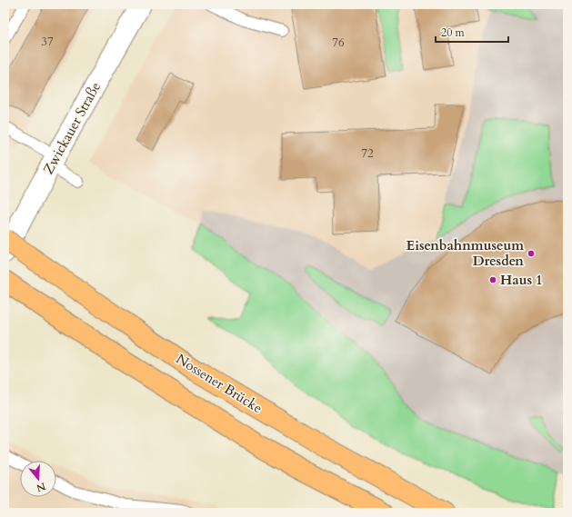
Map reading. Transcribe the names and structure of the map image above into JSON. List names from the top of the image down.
{
  "streets": {
    "main road": ["Nossener Brücke"],
    "street": ["Zwickauer Straße"]
  },
  "places": ["Eisenbahnmuseum Dresden", "Haus 1"],
  "house_numbers": ["37", "76", "72"],
  "scale_bar": "20 m",
  "north": "bottom"
}
